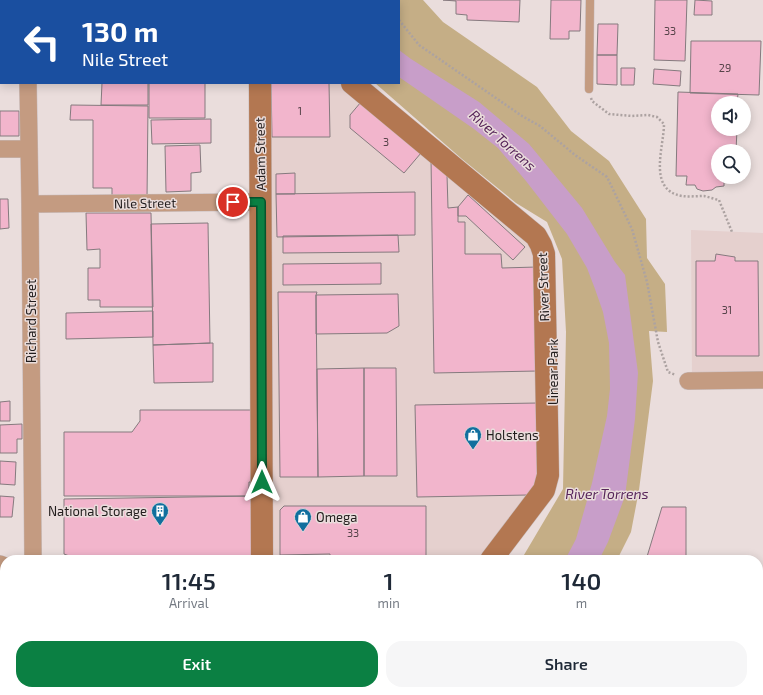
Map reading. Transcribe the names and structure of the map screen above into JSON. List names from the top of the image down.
{
  "streets": {
    "street": [
      "Adam Street",
      "Nile Street",
      "River Street",
      "Richard Street"
    ]
  },
  "crossings": [
    ["Adam Street", "Nile Street"],
    ["Nile Street", "Richard Street"]
  ],
  "water": ["River Torrens"],
  "places": {
    "shop": ["Holstens", "Omega"],
    "building": ["National Storage"]
  },
  "house_numbers": [
    "33",
    "29",
    "1",
    "3",
    "31",
    "33"
  ],
  "page": {
    "turn": ["130 m", "Nile Street"],
    "eta": [
      "11:45",
      "Arrival",
      "1",
      "min",
      "140",
      "m"
    ],
    "buttons": ["Exit", "Share"]
  }
}
